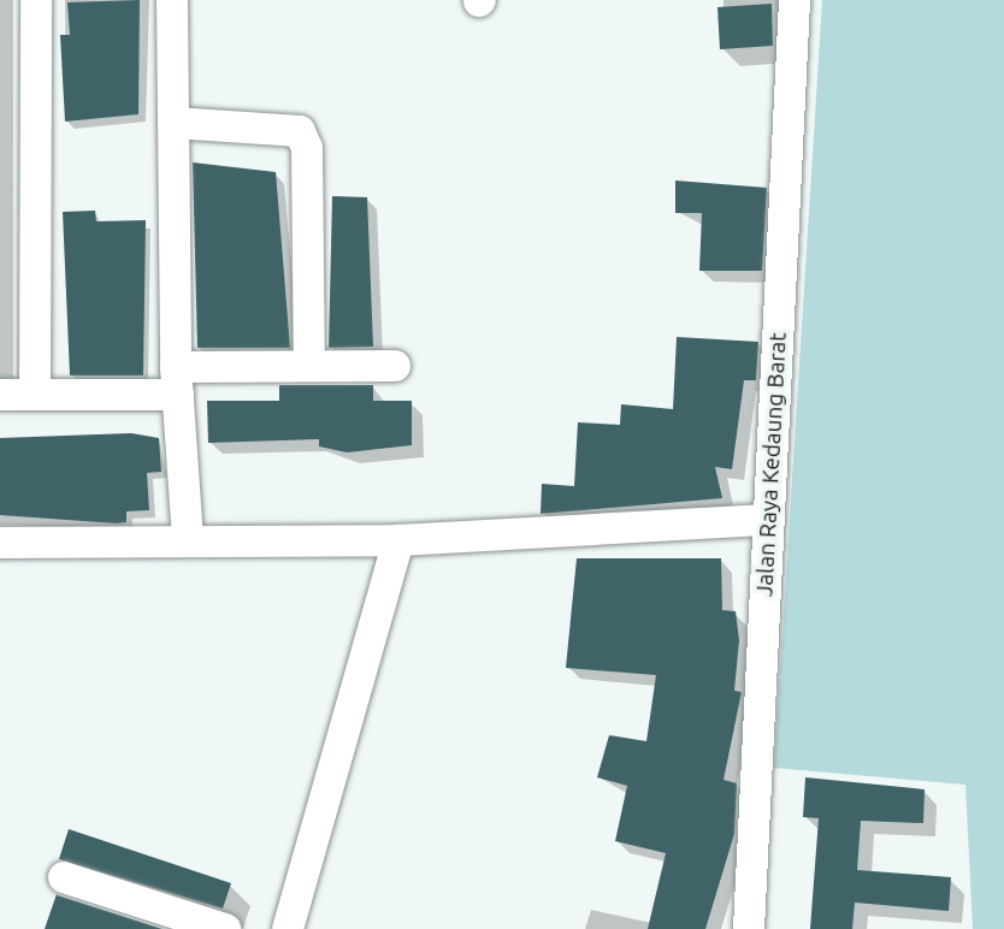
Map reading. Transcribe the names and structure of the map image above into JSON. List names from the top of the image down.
{
  "streets": {
    "street": ["Jalan Raya Kedaung Barat"]
  }
}
